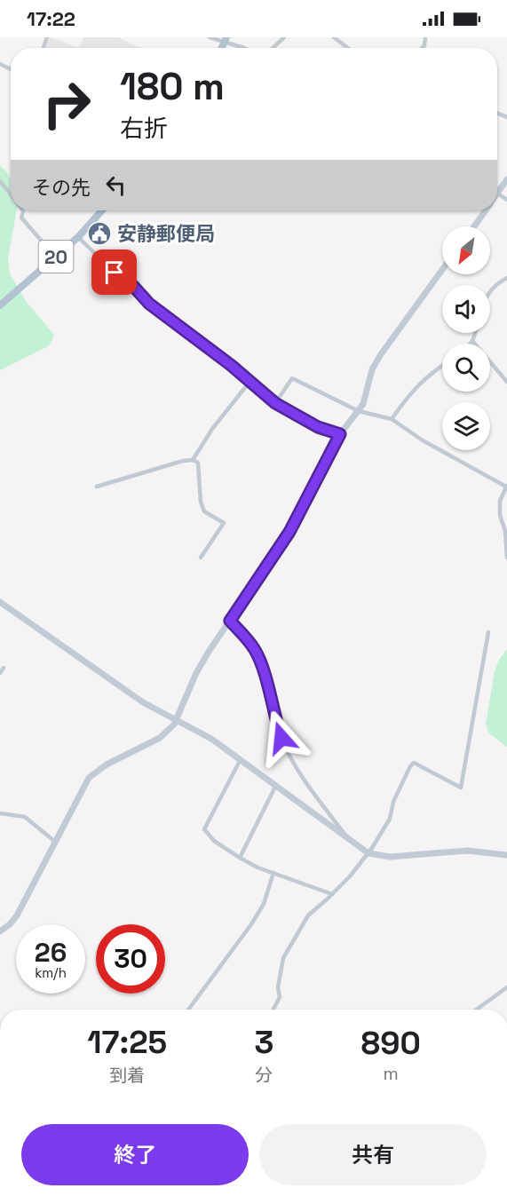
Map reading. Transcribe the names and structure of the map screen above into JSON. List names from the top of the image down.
{
  "streets": {
    "main road": ["20"]
  },
  "places": {
    "public building": ["安静郵便局"]
  },
  "north": "bottom left",
  "page": {
    "status": "17:22",
    "turn": ["180 m", "右折"],
    "then": "その先",
    "speed": "26 km/h",
    "limit": "30",
    "eta": [
      "17:25",
      "到着",
      "3",
      "分",
      "890",
      "m"
    ],
    "buttons": ["終了", "共有"]
  }
}
